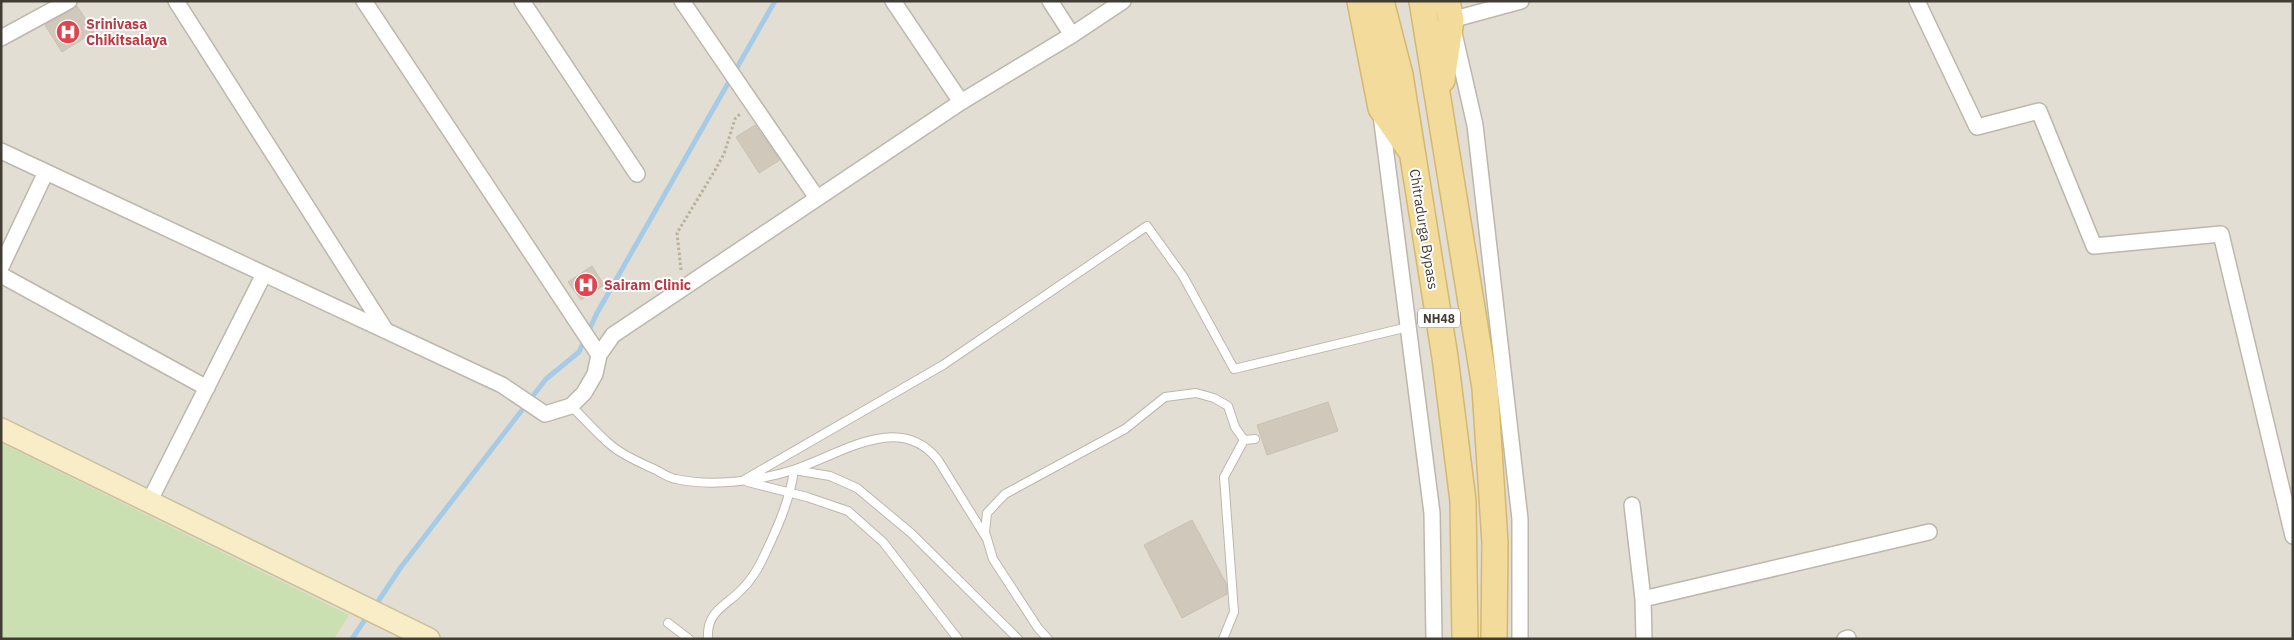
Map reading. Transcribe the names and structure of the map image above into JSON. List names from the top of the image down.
{
  "streets": {
    "main road": ["Chitradurga Bypass", "NH48"]
  },
  "places": {
    "hospital": ["Srinivasa Chikitsalaya", "Sairam Clinic"]
  }
}
